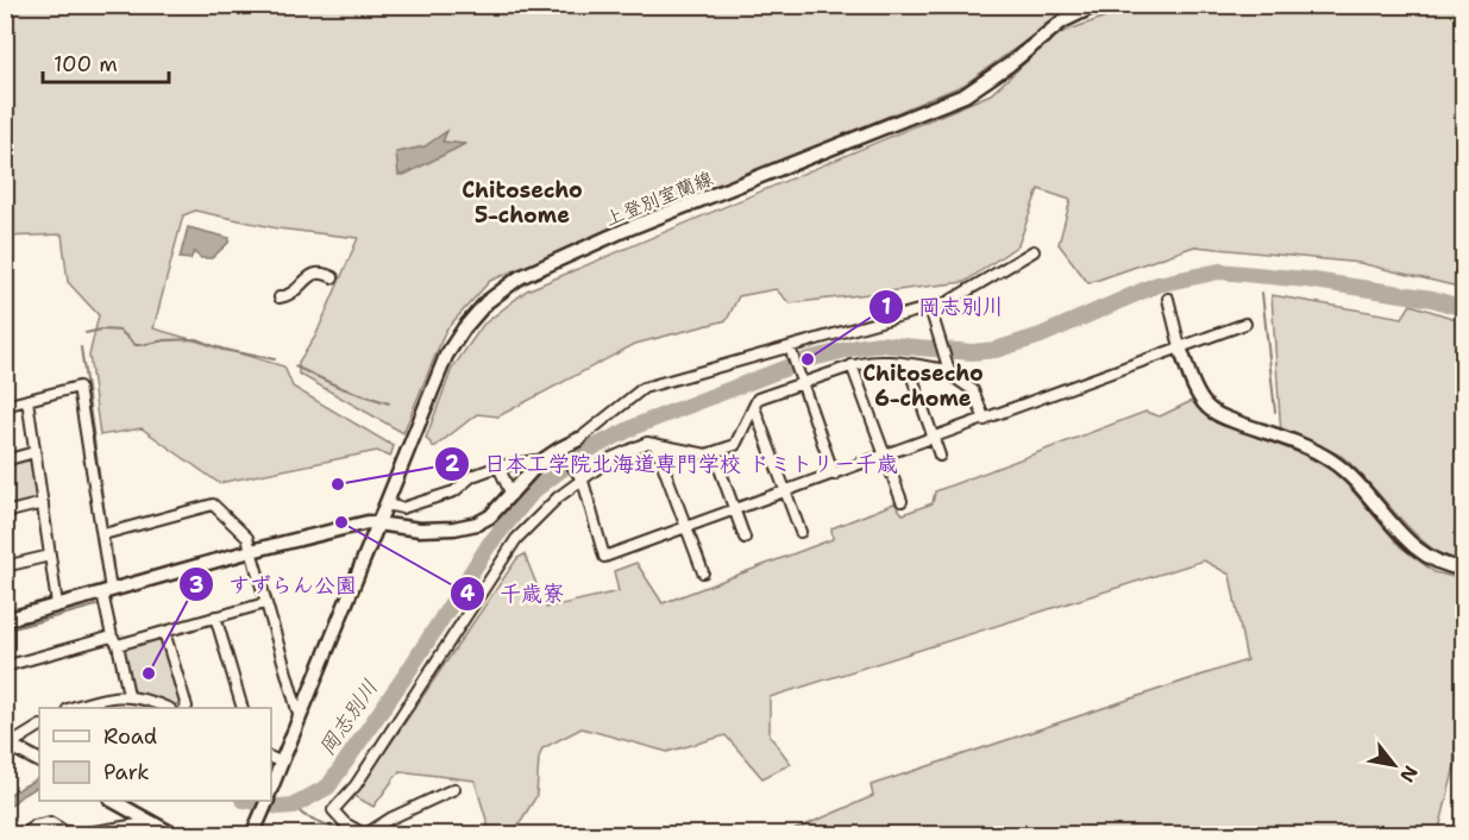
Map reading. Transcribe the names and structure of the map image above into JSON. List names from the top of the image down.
{
  "streets": {
    "main road": ["上登別室蘭線"]
  },
  "districts": ["Chitosecho 5-chome", "Chitosecho 6-chome"],
  "water": ["岡志別川"],
  "places": [
    "岡志別川",
    "日本工学院北海道専門学校 ドミトリー千歳",
    "千歳寮",
    "すずらん公園"
  ],
  "legend": ["Road", "Park"],
  "scale_bar": "100 m",
  "north": "bottom right"
}
